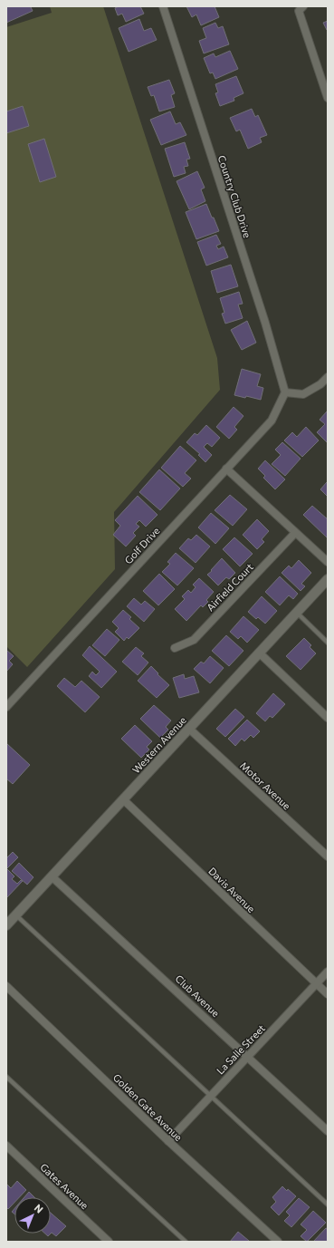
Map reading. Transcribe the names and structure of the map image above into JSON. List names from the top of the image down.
{
  "streets": {
    "street": [
      "Country Club Drive",
      "Golf Drive",
      "Airfield Court",
      "Western Avenue",
      "Motor Avenue",
      "Davis Avenue",
      "Club Avenue",
      "La Salle Street",
      "Golden Gate Avenue",
      "Gates Avenue"
    ]
  },
  "crossings": [
    ["Country Club Drive", "Golf Drive"],
    ["Western Avenue", "Motor Avenue"],
    ["Western Avenue", "Davis Avenue"],
    ["Western Avenue", "Club Avenue"],
    ["Davis Avenue", "La Salle Street"],
    ["Club Avenue", "La Salle Street"],
    ["La Salle Street", "Golden Gate Avenue"]
  ],
  "north": "top right"
}
